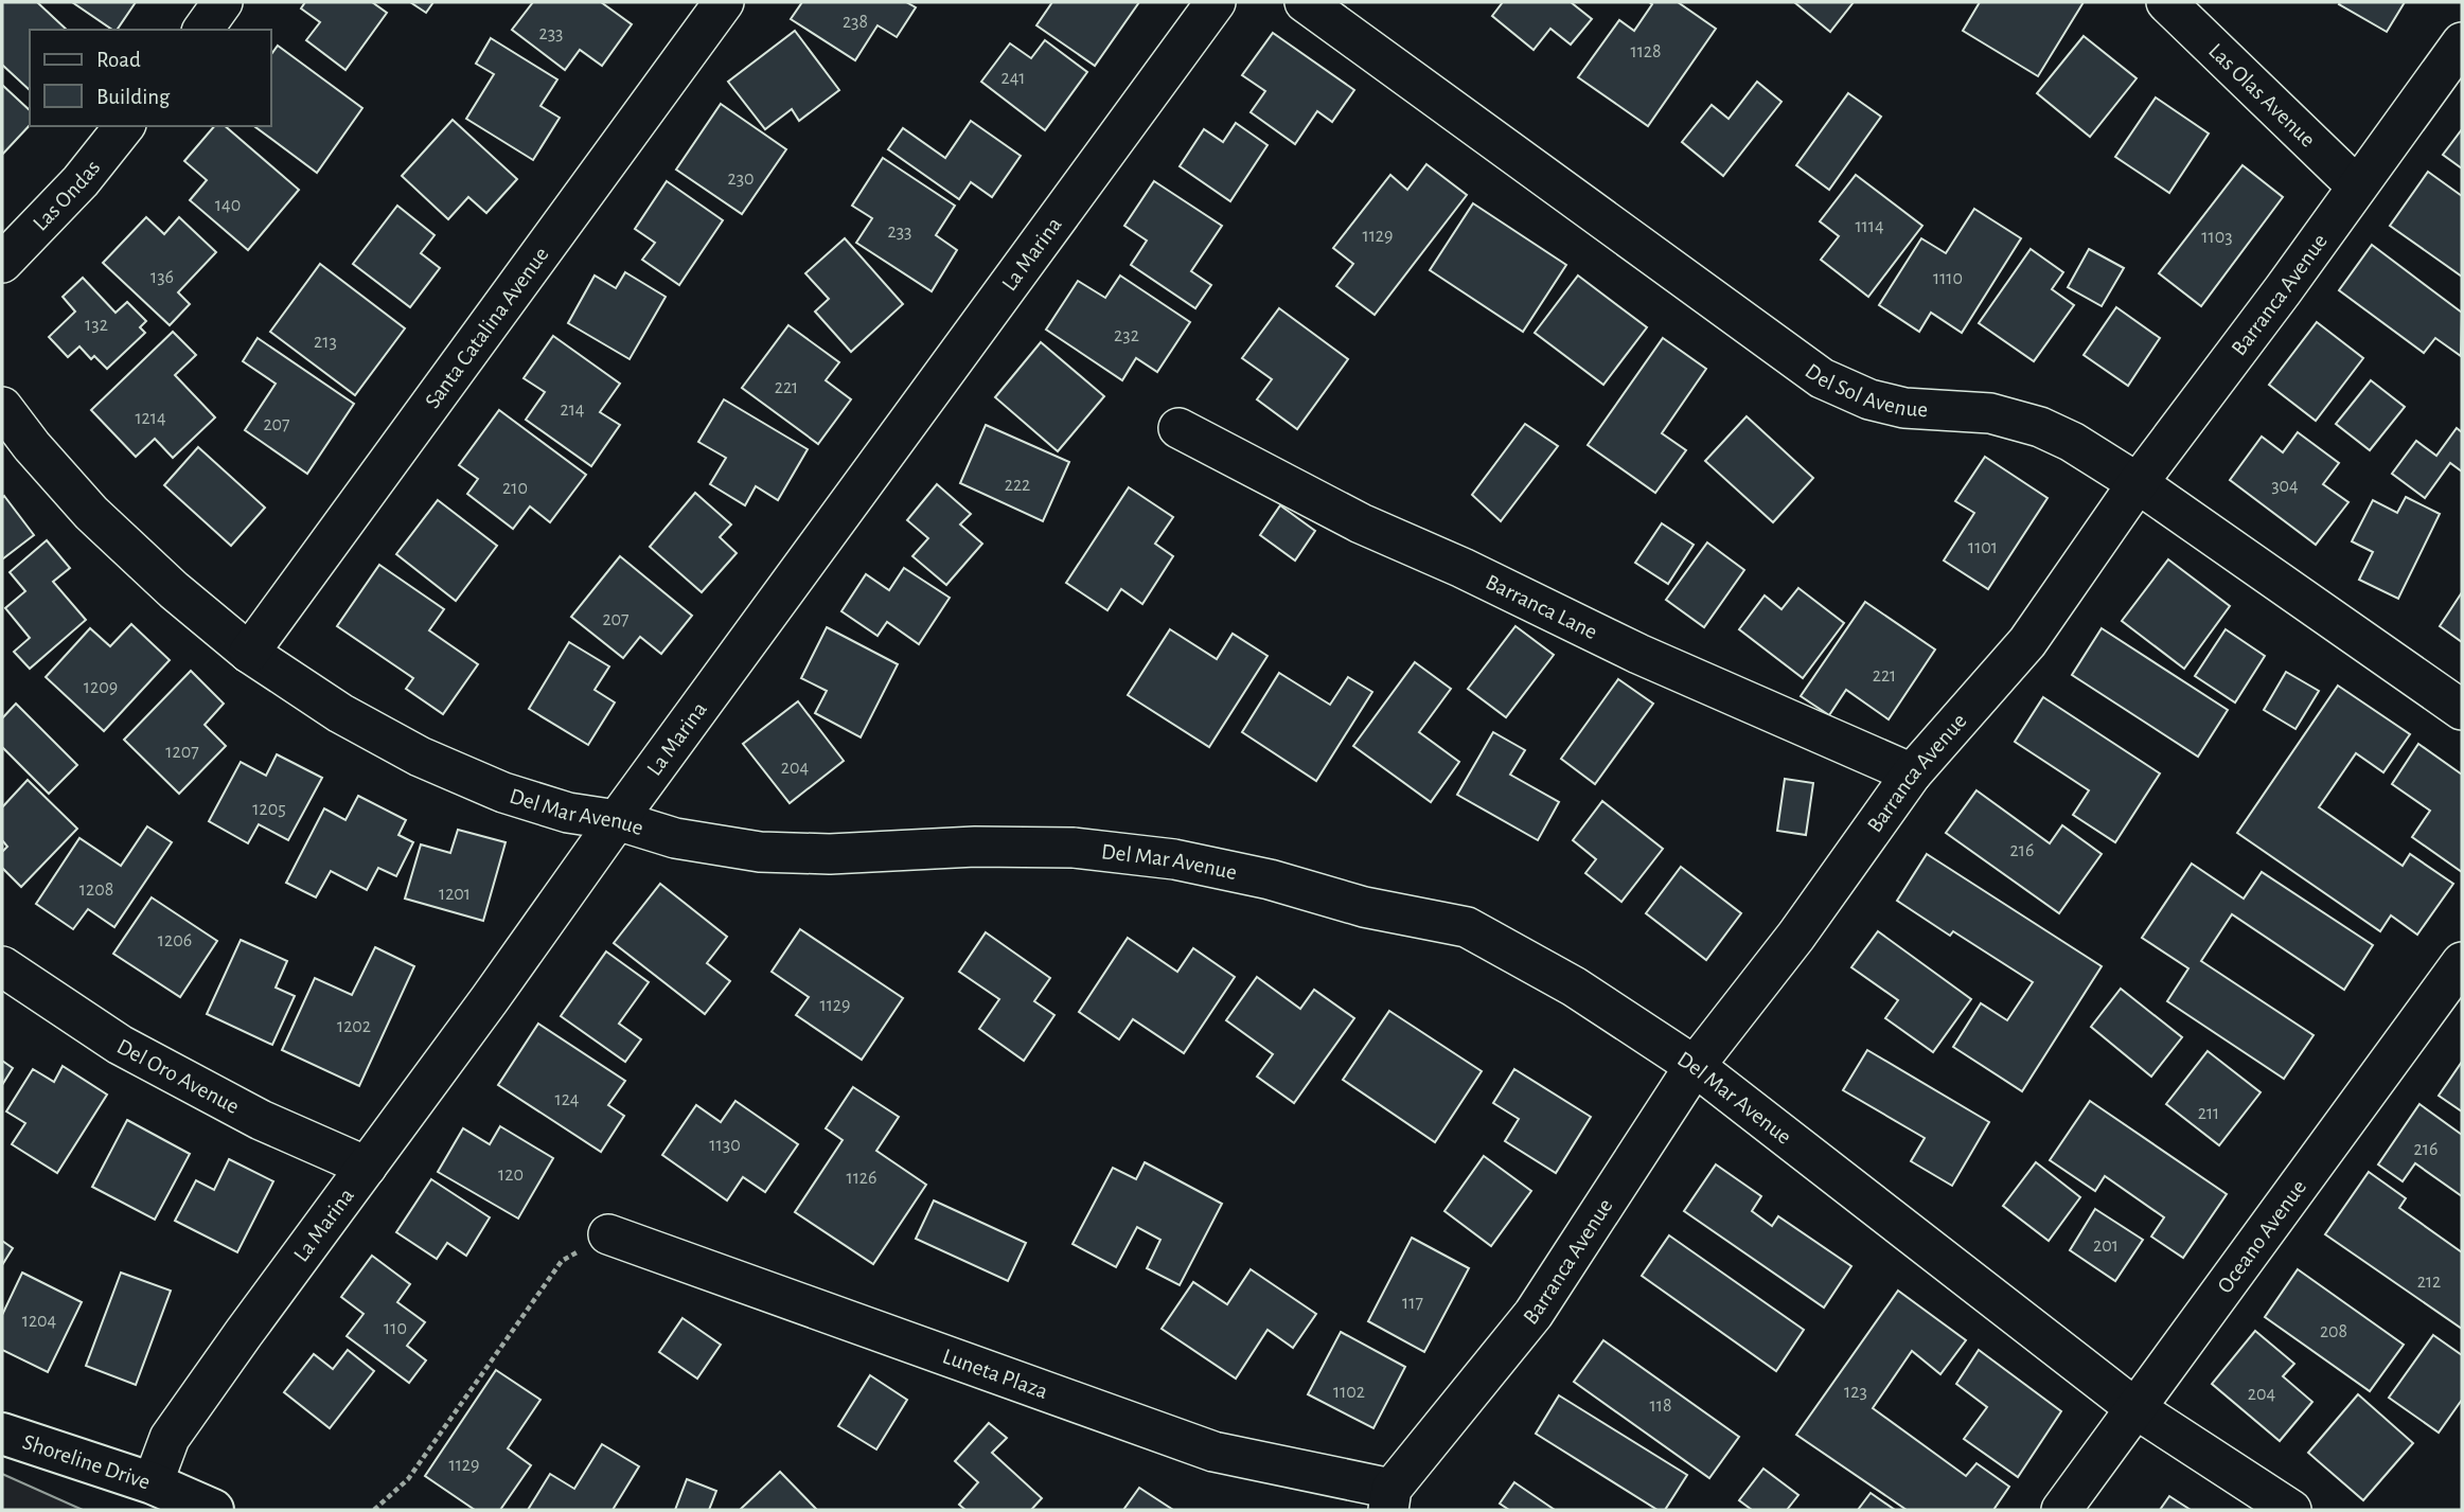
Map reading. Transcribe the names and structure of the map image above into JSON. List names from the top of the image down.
{
  "streets": {
    "main road": ["Shoreline Drive"],
    "street": [
      "Las Olas Avenue",
      "Las Ondas",
      "La Marina",
      "Barranca Avenue",
      "Santa Catalina Avenue",
      "Del Sol Avenue",
      "Barranca Lane",
      "Del Mar Avenue",
      "Del Oro Avenue",
      "Oceano Avenue",
      "Luneta Plaza"
    ]
  },
  "crossings": [
    ["Las Olas Avenue", "Barranca Avenue"],
    ["La Marina", "Del Mar Avenue"],
    ["La Marina", "Del Oro Avenue"],
    ["La Marina", "Shoreline Drive"],
    ["Barranca Avenue", "Del Sol Avenue"],
    ["Barranca Avenue", "Barranca Lane"],
    ["Barranca Avenue", "Del Mar Avenue"],
    ["Barranca Avenue", "Luneta Plaza"],
    ["Santa Catalina Avenue", "Del Mar Avenue"],
    ["Del Mar Avenue", "Oceano Avenue"]
  ],
  "house_numbers": [
    "238",
    "233",
    "1128",
    "241",
    "230",
    "140",
    "1114",
    "233",
    "1129",
    "1103",
    "136",
    "1110",
    "132",
    "232",
    "213",
    "221",
    "214",
    "1214",
    "207",
    "222",
    "304",
    "210",
    "1101",
    "207",
    "221",
    "1209",
    "1207",
    "204",
    "1205",
    "216",
    "1208",
    "1201",
    "1206",
    "1129",
    "1202",
    "124",
    "211",
    "1130",
    "216",
    "120",
    "1126",
    "201",
    "212",
    "117",
    "1204",
    "110",
    "208",
    "1102",
    "123",
    "204",
    "118",
    "1129"
  ],
  "legend": ["Road", "Building"]
}
